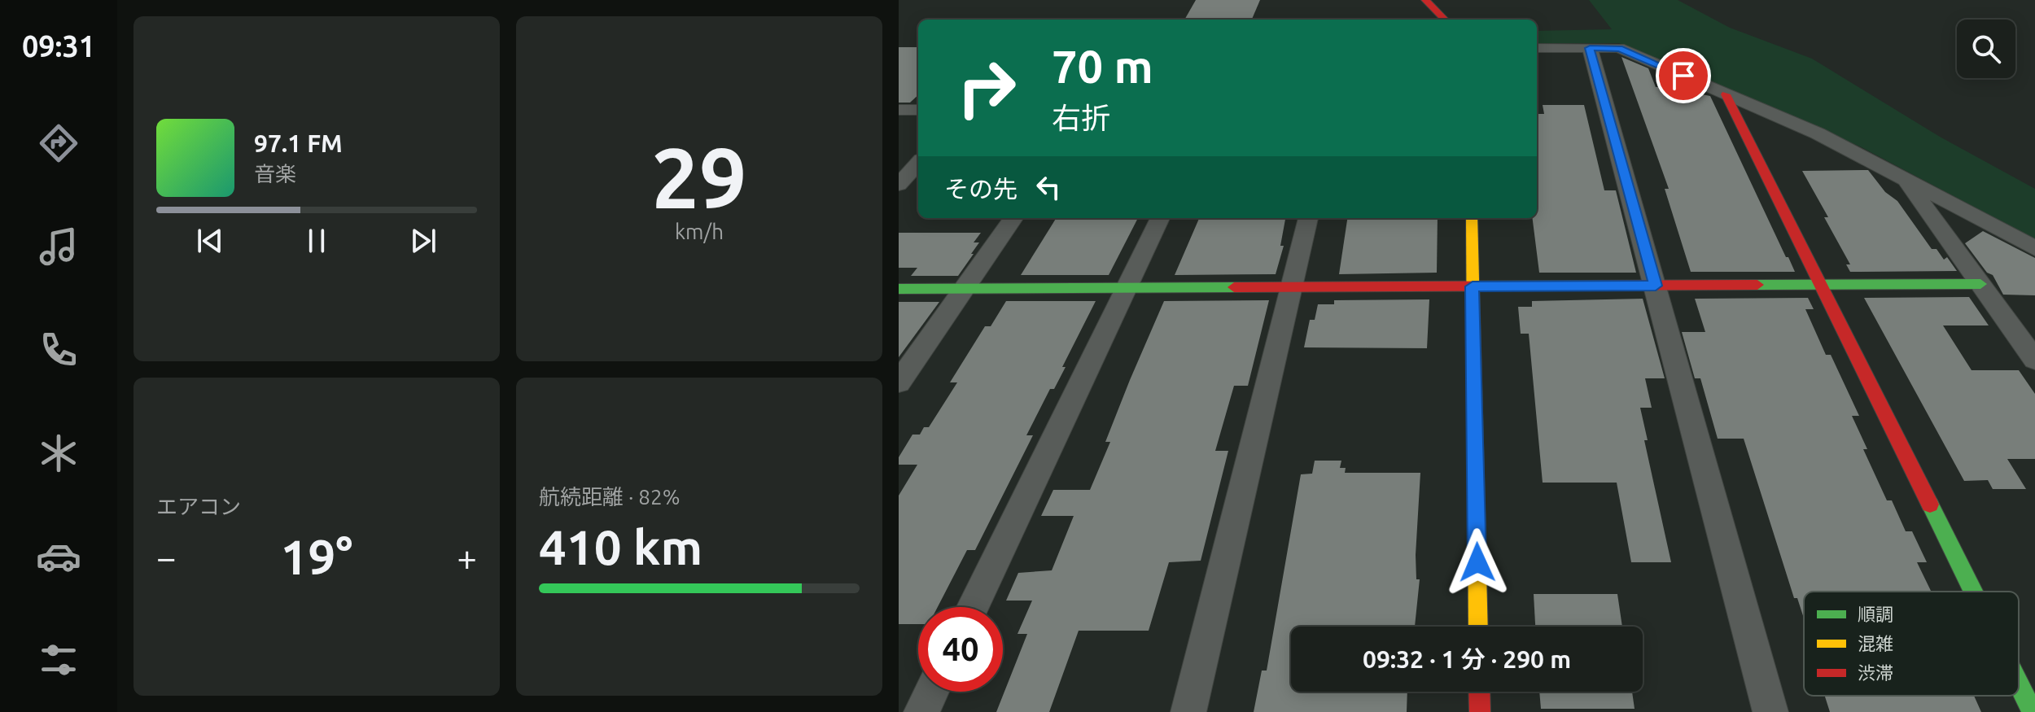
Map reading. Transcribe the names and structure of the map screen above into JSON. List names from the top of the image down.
{
  "legend": ["順調", "混雑", "渋滞"],
  "page": {
    "tabs": "09:31",
    "tile": [
      ["29", "km/h"],
      "エアコン",
      ["航続距離 · 82%", "410 km"]
    ],
    "turn": ["70 m", "右折"],
    "song": ["97.1 FM", "音楽"],
    "then": "その先",
    "heat": ["−", "19°", "+"],
    "limit": "40",
    "trip": "09:32 · 1 分 · 290 m"
  }
}
